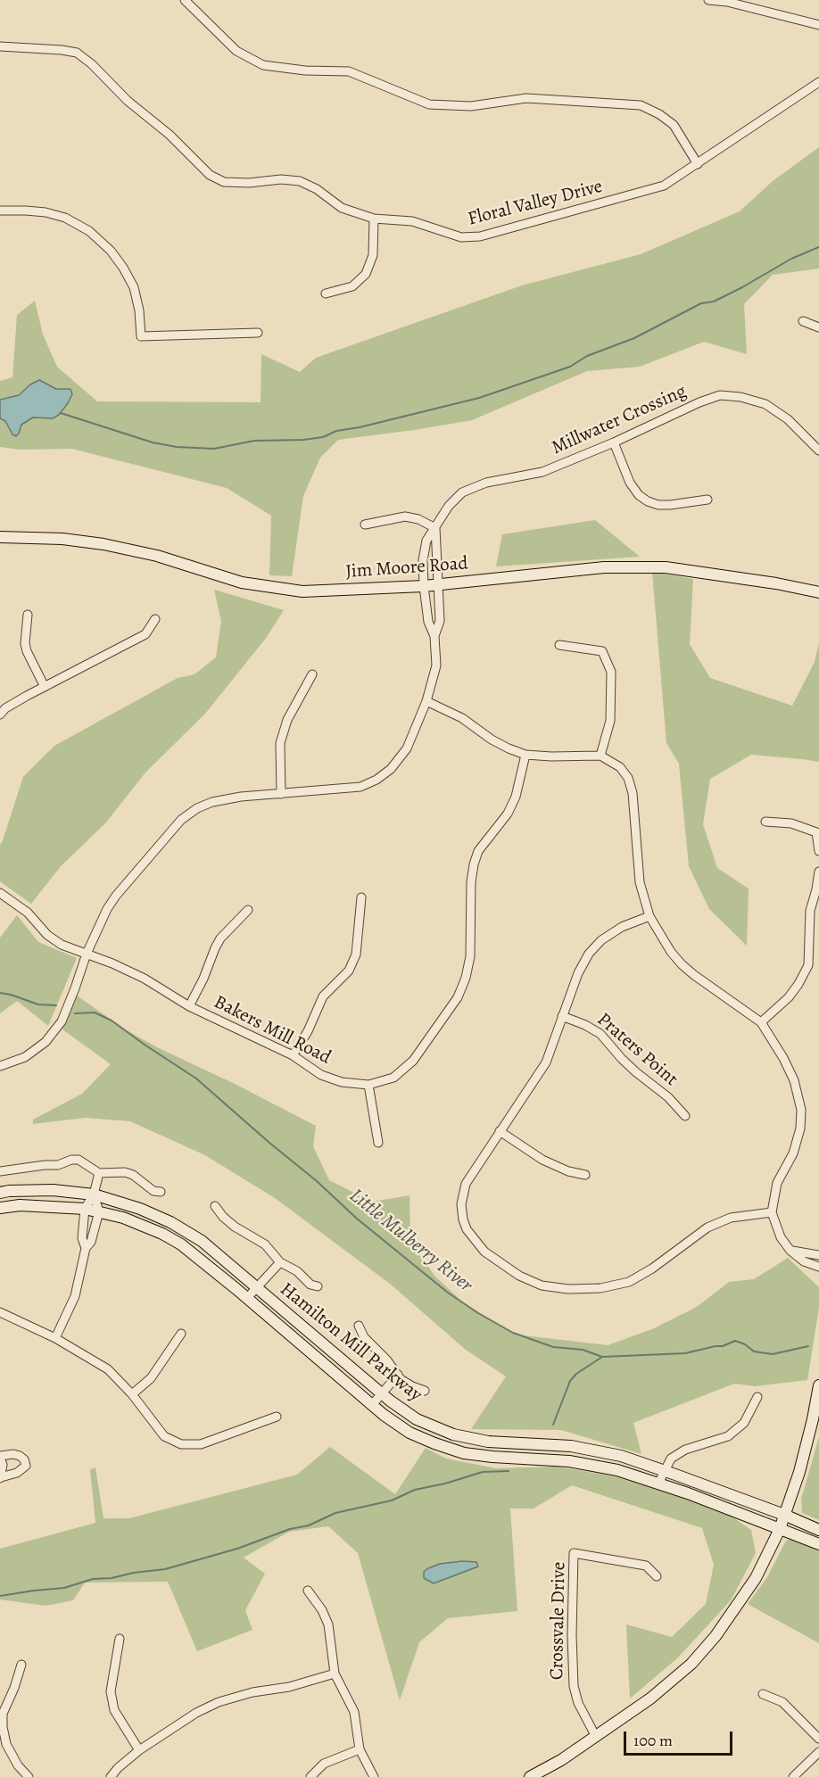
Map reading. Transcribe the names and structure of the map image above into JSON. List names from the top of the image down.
{
  "streets": {
    "street": [
      "Floral Valley Drive",
      "Millwater Crossing",
      "Jim Moore Road",
      "Bakers Mill Road",
      "Praters Point",
      "Hamilton Mill Parkway",
      "Crossvale Drive"
    ]
  },
  "crossings": [
    ["Millwater Crossing", "Jim Moore Road"]
  ],
  "water": ["Little Mulberry River"],
  "scale_bar": "100 m"
}
